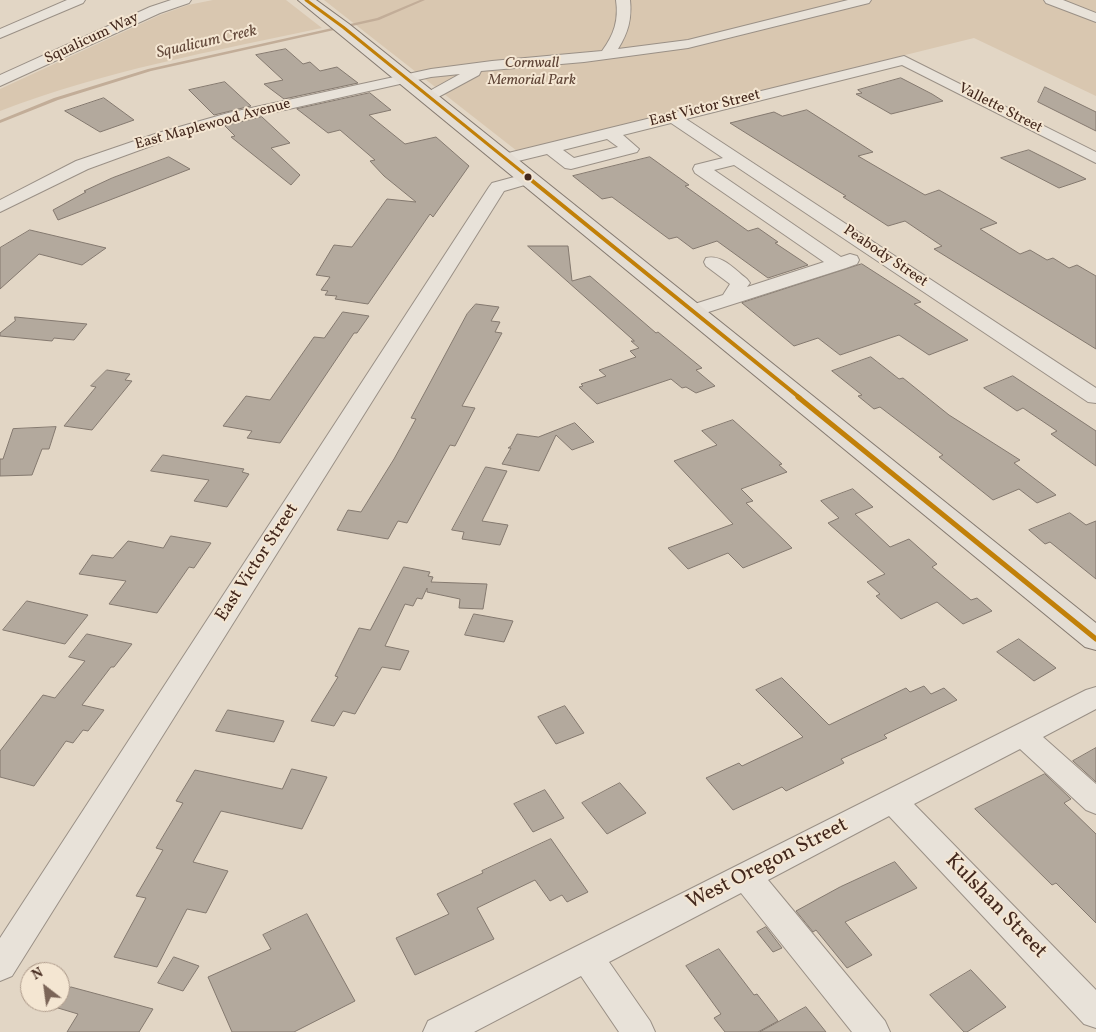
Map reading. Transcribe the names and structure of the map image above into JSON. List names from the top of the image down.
{
  "streets": {
    "street": [
      "Squalicum Way",
      "East Victor Street",
      "Vallette Street",
      "East Maplewood Avenue",
      "Peabody Street",
      "West Oregon Street",
      "Kulshan Street"
    ]
  },
  "crossings": [
    ["East Victor Street", "Vallette Street"],
    ["East Victor Street", "Peabody Street"],
    ["West Oregon Street", "Kulshan Street"]
  ],
  "water": ["Squalicum Creek"],
  "parks": ["Cornwall Memorial Park"],
  "north": "top left"
}
